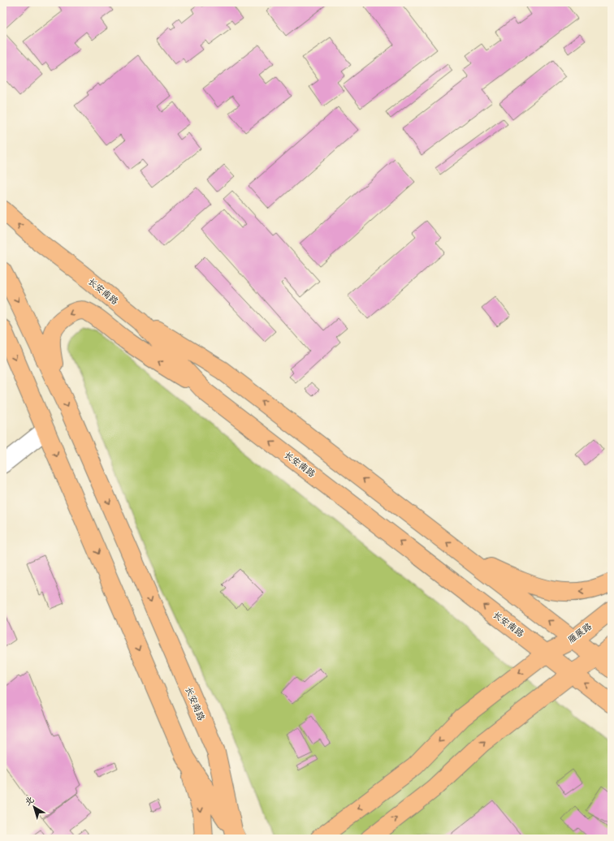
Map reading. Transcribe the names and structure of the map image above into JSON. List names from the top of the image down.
{
  "streets": {
    "main road": ["长安南路", "雁展路"]
  },
  "crossings": [
    ["长安南路", "雁展路"]
  ],
  "north": "top left"
}
